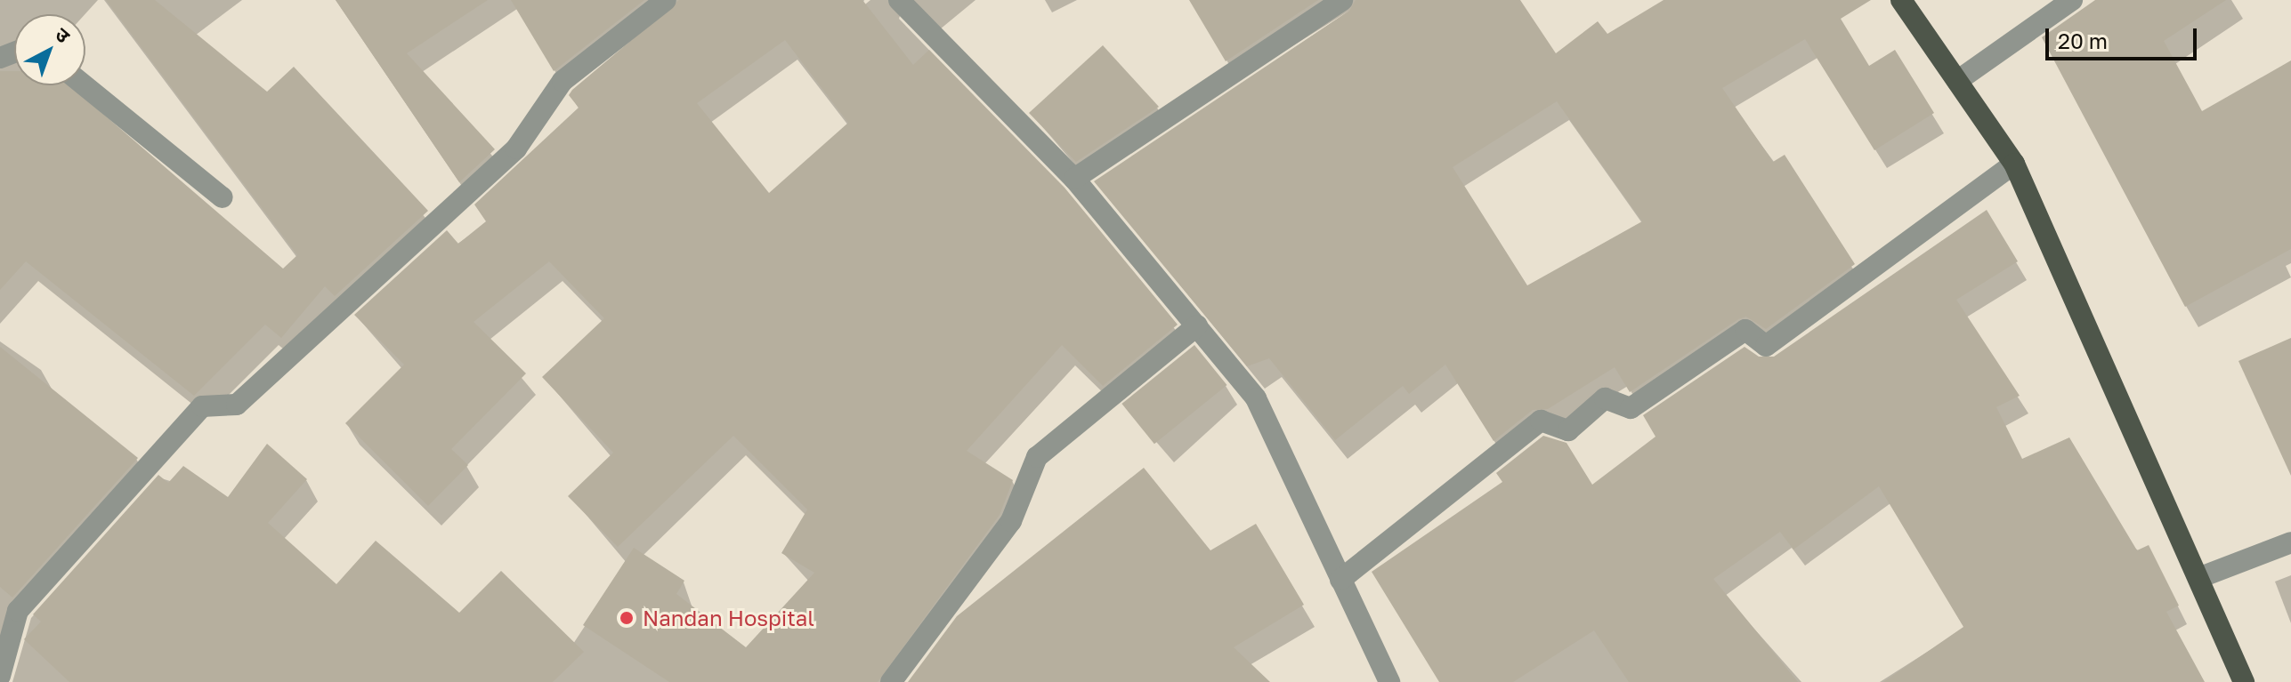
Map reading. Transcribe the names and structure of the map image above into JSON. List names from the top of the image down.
{
  "places": ["Nandan Hospital"],
  "scale_bar": "20 m",
  "north": "top right"
}
